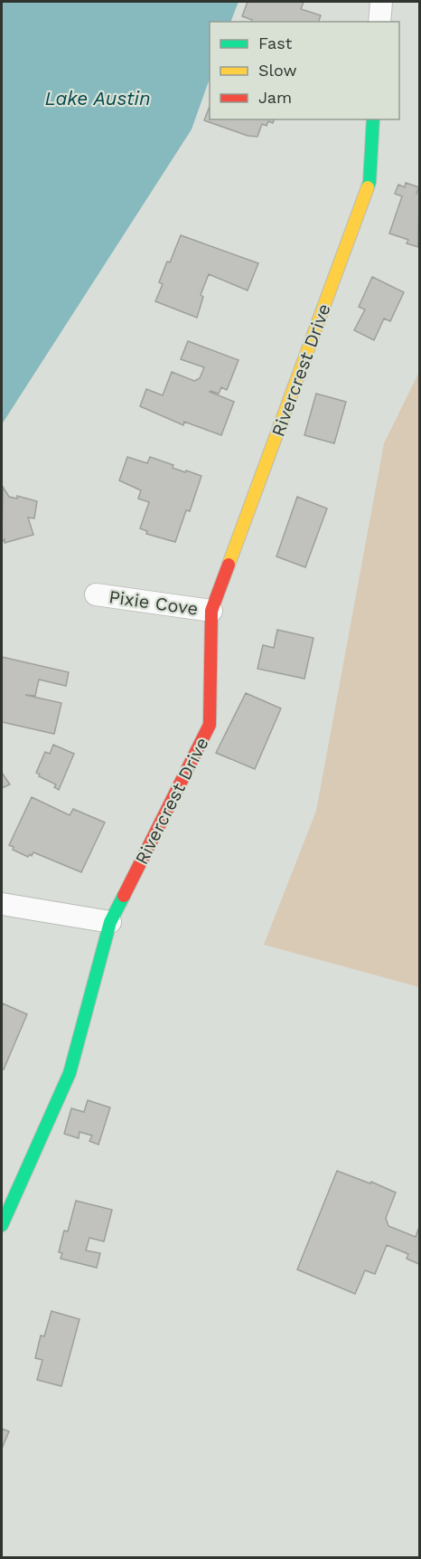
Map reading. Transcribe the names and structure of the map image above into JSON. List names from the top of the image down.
{
  "streets": {
    "street": ["Rivercrest Drive", "Pixie Cove"]
  },
  "crossings": [
    ["Rivercrest Drive", "Pixie Cove"]
  ],
  "water": ["Lake Austin"],
  "legend": ["Fast", "Slow", "Jam"]
}
